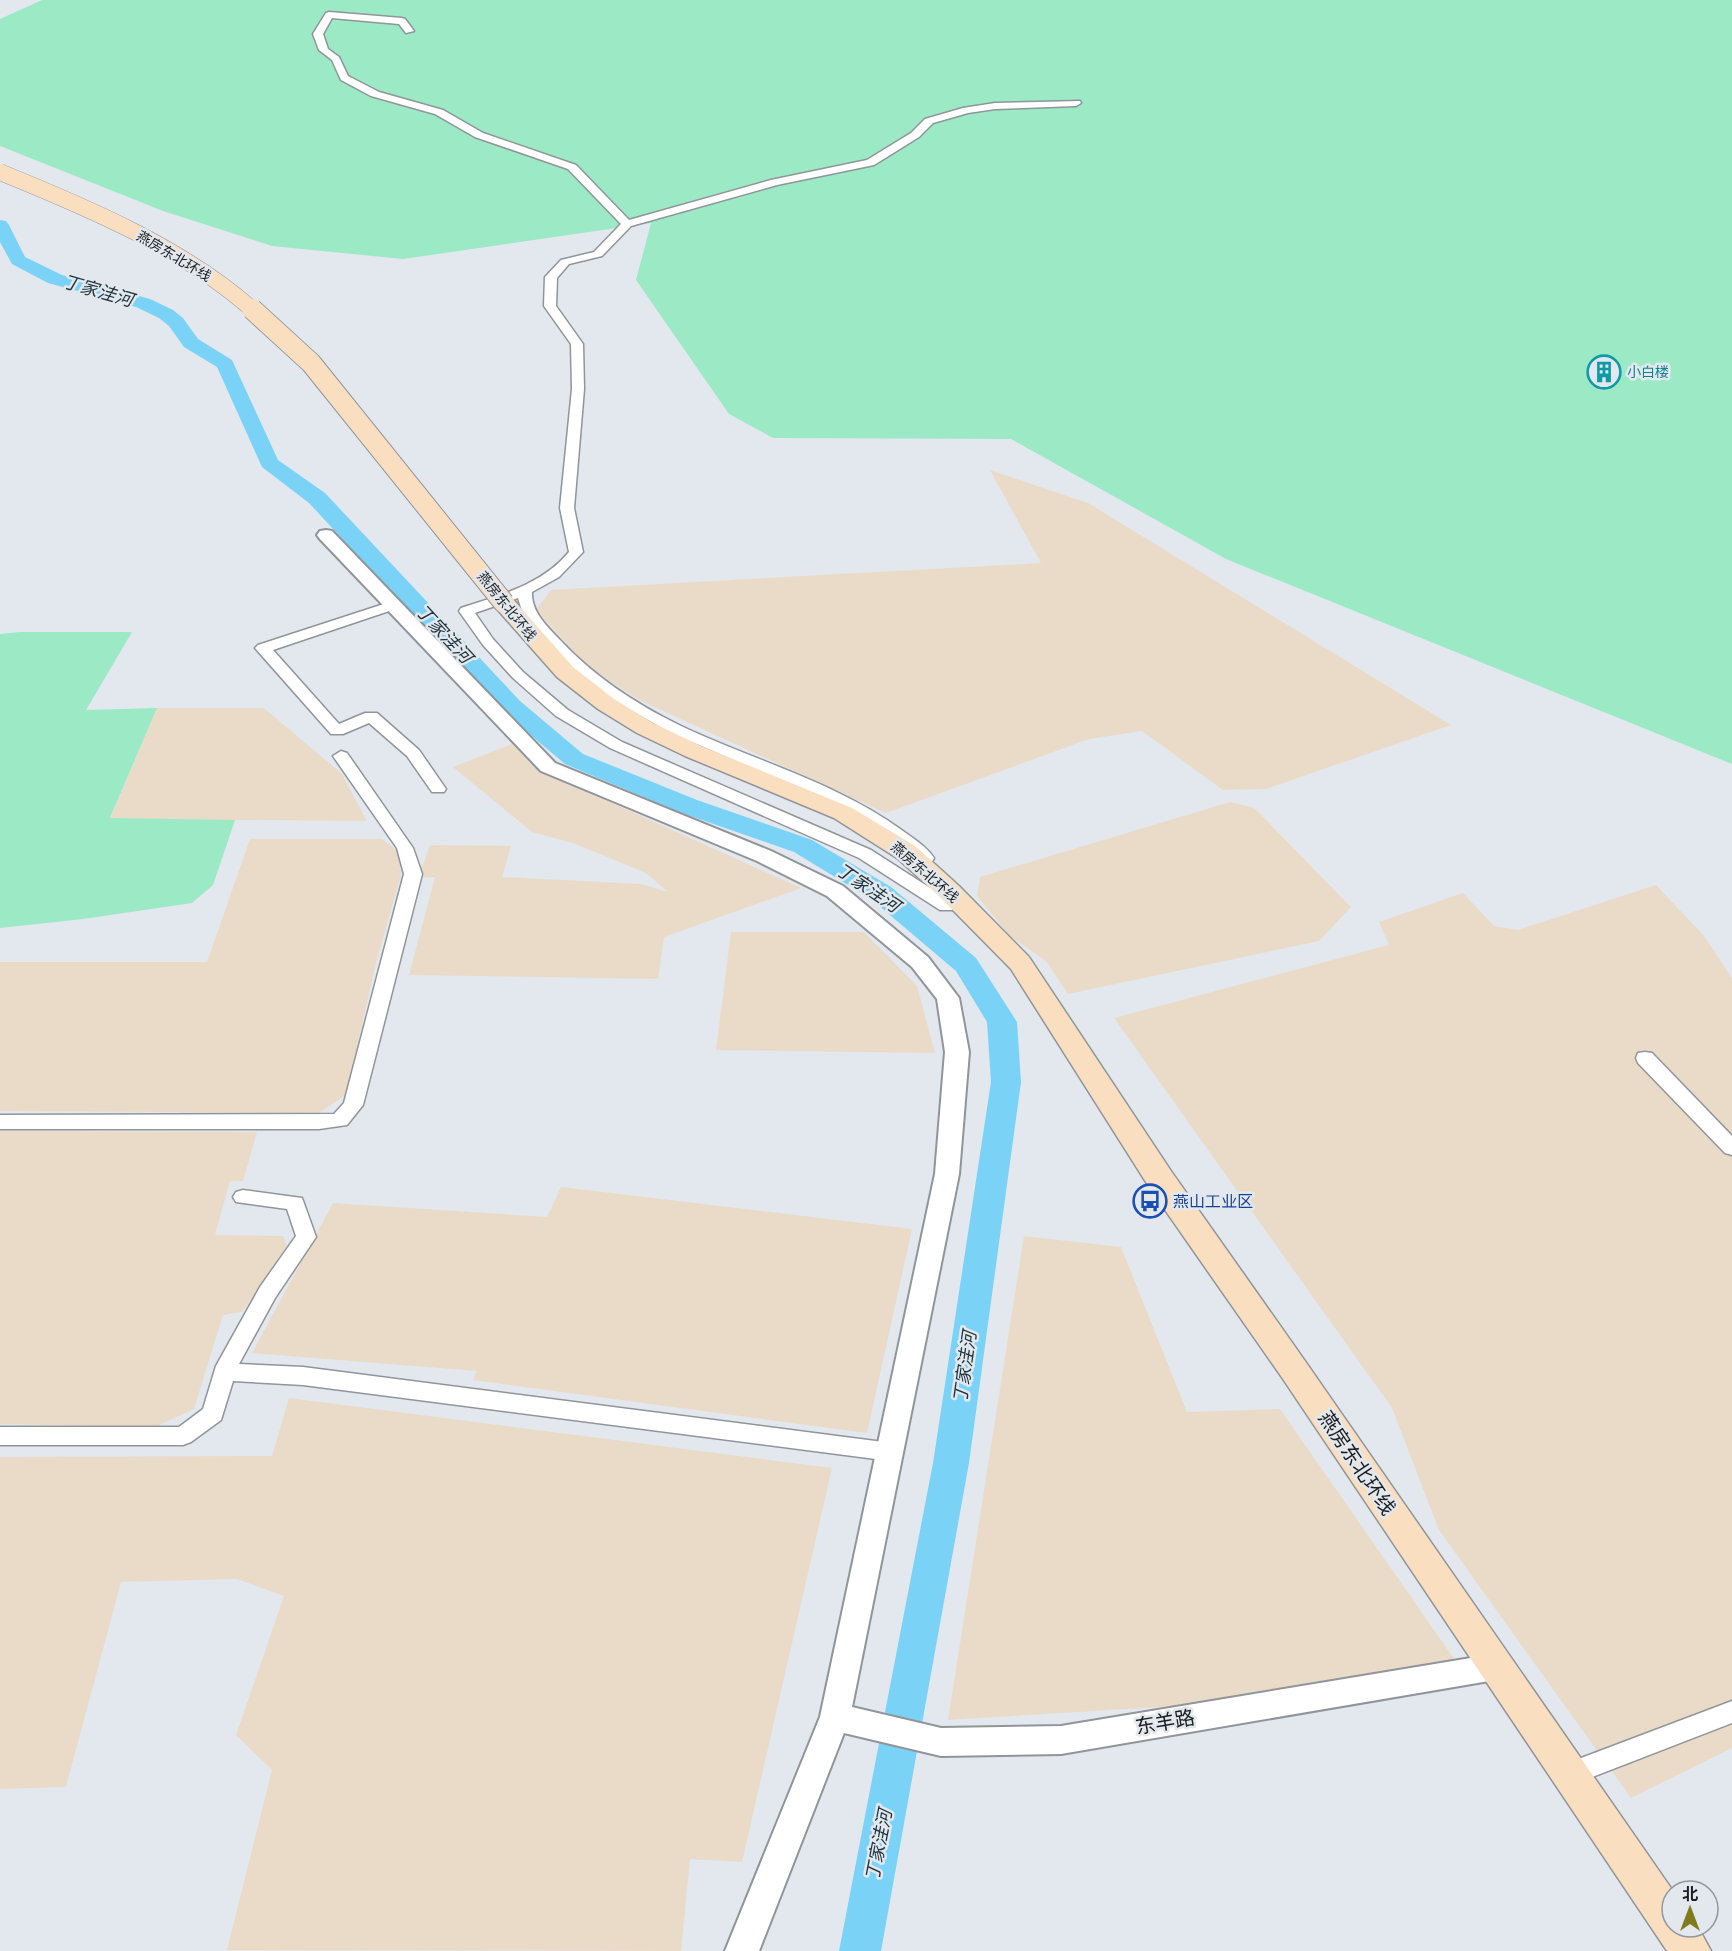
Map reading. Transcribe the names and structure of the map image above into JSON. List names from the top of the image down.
{
  "streets": {
    "main road": ["燕房东北环线"],
    "street": ["东羊路"]
  },
  "crossings": [
    ["燕房东北环线", "东羊路"]
  ],
  "water": ["丁家洼河"],
  "places": {
    "building": ["小白楼"],
    "bus stop": ["燕山工业区"]
  },
  "north": "top"
}
